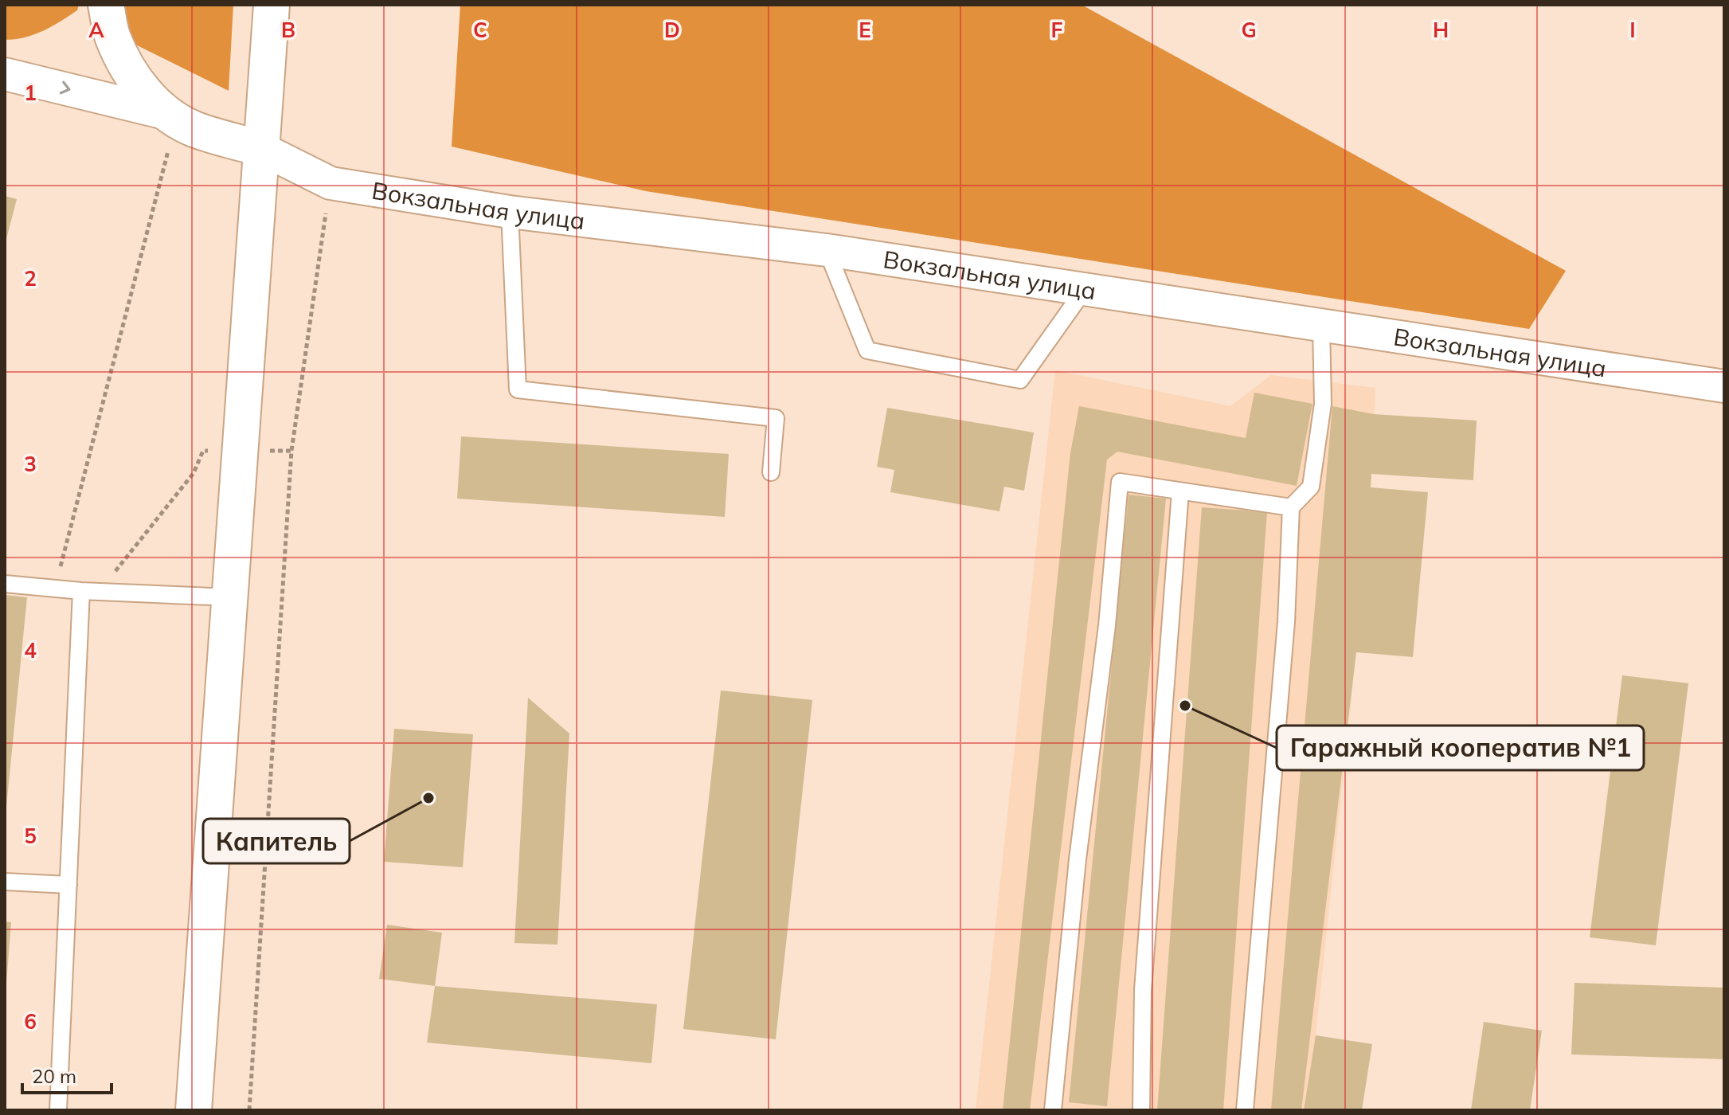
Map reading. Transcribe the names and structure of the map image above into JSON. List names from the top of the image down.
{
  "streets": {
    "street": ["Вокзальная улица"]
  },
  "places": ["Гаражный кооператив №1", "Капитель"],
  "scale_bar": "20 m",
  "grid": {
    "columns": [
      "A",
      "B",
      "C",
      "D",
      "E",
      "F",
      "G",
      "H",
      "I"
    ],
    "rows": [
      "1",
      "2",
      "3",
      "4",
      "5",
      "6"
    ]
  }
}
